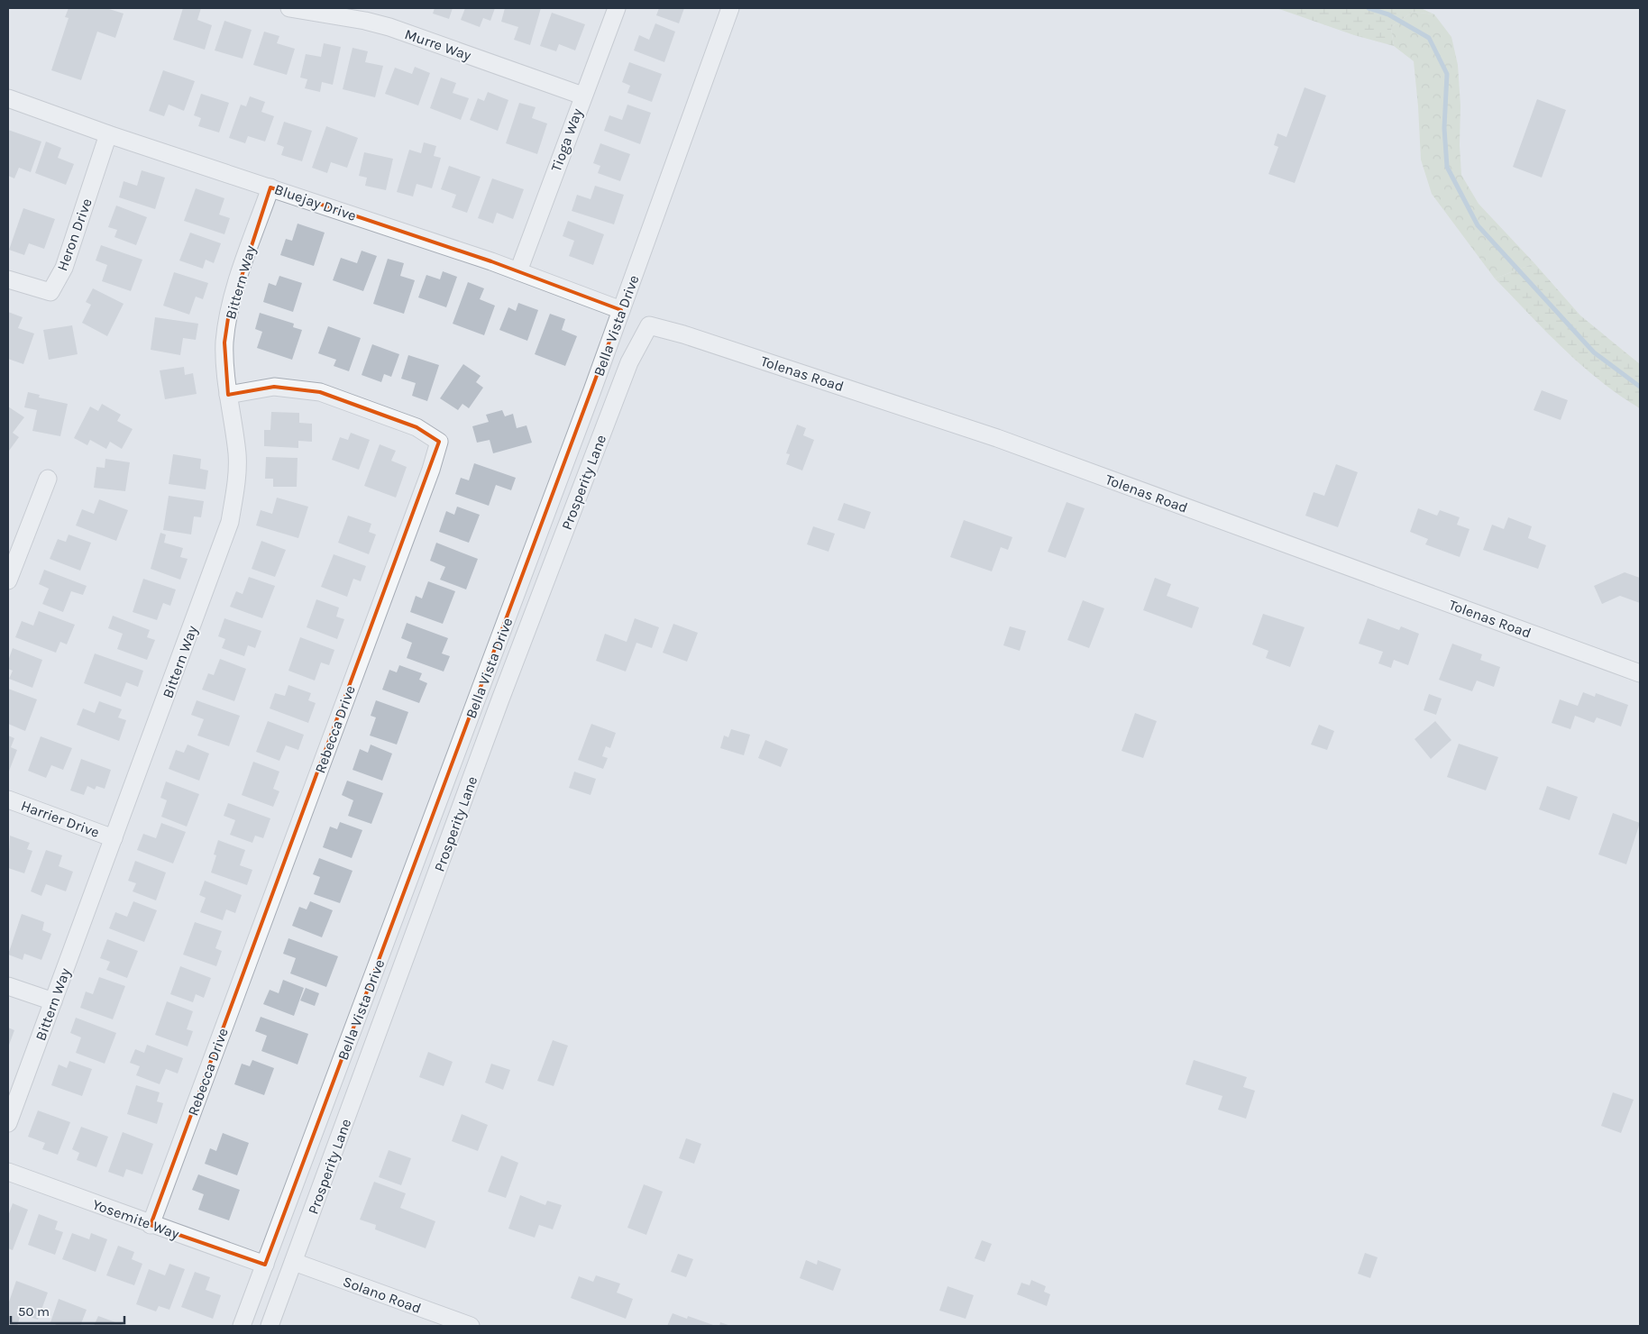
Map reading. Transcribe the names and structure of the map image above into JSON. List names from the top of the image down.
{
  "streets": {
    "street": [
      "Murre Way",
      "Tioga Way",
      "Bluejay Drive",
      "Heron Drive",
      "Bittern Way",
      "Bella Vista Drive",
      "Tolenas Road",
      "Prosperity Lane",
      "Rebecca Drive",
      "Harrier Drive",
      "Yosemite Way",
      "Solano Road"
    ]
  },
  "crossings": [
    ["Murre Way", "Tioga Way"],
    ["Tioga Way", "Bluejay Drive"],
    ["Bluejay Drive", "Heron Drive"],
    ["Bluejay Drive", "Bittern Way"],
    ["Bluejay Drive", "Bella Vista Drive"],
    ["Bittern Way", "Rebecca Drive"],
    ["Bittern Way", "Harrier Drive"],
    ["Bella Vista Drive", "Yosemite Way"],
    ["Tolenas Road", "Prosperity Lane"],
    ["Prosperity Lane", "Solano Road"],
    ["Rebecca Drive", "Yosemite Way"]
  ],
  "scale_bar": "50 m"
}
